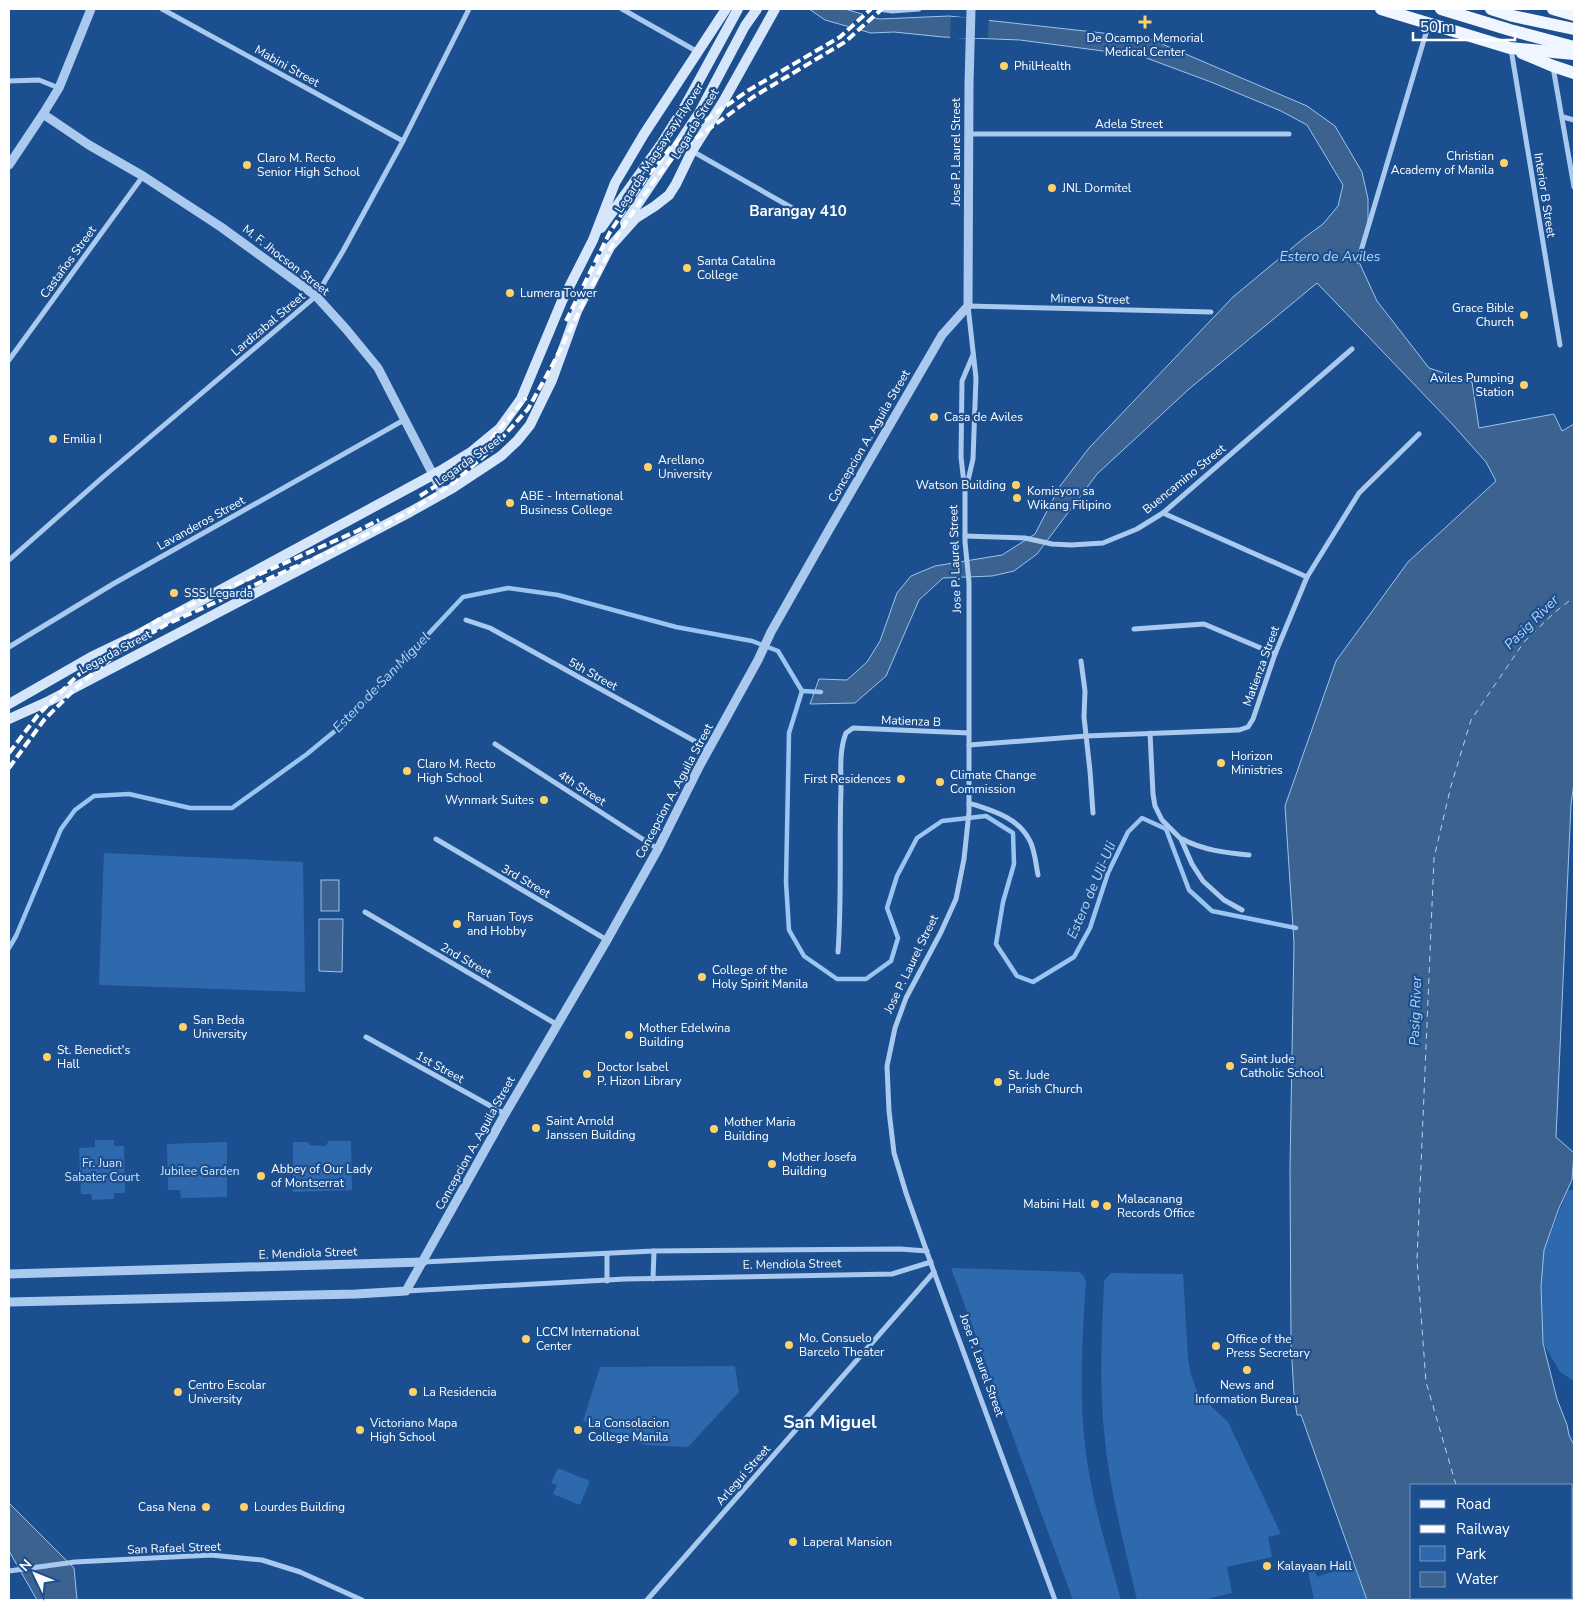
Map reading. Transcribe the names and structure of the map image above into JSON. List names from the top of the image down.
{
  "streets": {
    "main road": ["Legarda Street", "Legarda-Magsaysay Flyover"],
    "street": [
      "Mabini Street",
      "Adela Street",
      "Jose P. Laurel Street",
      "Interior B Street",
      "M. F. Jhocson Street",
      "Castaños Street",
      "Minerva Street",
      "Lardizabal Street",
      "Concepcion A. Aguila Street",
      "Buencamino Street",
      "Lavanderos Street",
      "Matienza Street",
      "5th Street",
      "Matienza B",
      "4th Street",
      "3rd Street",
      "2nd Street",
      "1st Street",
      "E. Mendiola Street",
      "Arlegui Street",
      "San Rafael Street"
    ]
  },
  "crossings": [
    ["Mabini Street", "Lardizabal Street"],
    ["Legarda Street", "Legarda-Magsaysay Flyover"],
    ["Legarda Street", "M. F. Jhocson Street"],
    ["Adela Street", "Jose P. Laurel Street"],
    ["Jose P. Laurel Street", "Minerva Street"],
    ["Jose P. Laurel Street", "Concepcion A. Aguila Street"],
    ["Jose P. Laurel Street", "Buencamino Street"],
    ["Jose P. Laurel Street", "Matienza Street"],
    ["Jose P. Laurel Street", "Matienza B"],
    ["Jose P. Laurel Street", "E. Mendiola Street"],
    ["Jose P. Laurel Street", "Arlegui Street"],
    ["M. F. Jhocson Street", "Castaños Street"],
    ["M. F. Jhocson Street", "Lardizabal Street"],
    ["M. F. Jhocson Street", "Lavanderos Street"],
    ["Minerva Street", "Concepcion A. Aguila Street"],
    ["Concepcion A. Aguila Street", "5th Street"],
    ["Concepcion A. Aguila Street", "4th Street"],
    ["Concepcion A. Aguila Street", "3rd Street"],
    ["Concepcion A. Aguila Street", "2nd Street"],
    ["Concepcion A. Aguila Street", "1st Street"],
    ["Concepcion A. Aguila Street", "E. Mendiola Street"]
  ],
  "districts": ["Barangay 410", "San Miguel"],
  "water": [
    "Estero de Aviles",
    "Pasig River",
    "Estero de San Miguel",
    "Estero de Uli-Uli"
  ],
  "parks": ["Fr. Juan Sabater Court", "Jubilee Garden"],
  "places": {
    "health": ["De Ocampo Memorial Medical Center"],
    "other": [
      "PhilHealth",
      "Christian Academy of Manila",
      "Claro M. Recto Senior High School",
      "JNL Dormitel",
      "Santa Catalina College",
      "Lumera Tower",
      "Grace Bible Church",
      "Aviles Pumping Station",
      "Casa de Aviles",
      "Emilia I",
      "Arellano University",
      "Watson Building",
      "Komisyon sa Wikang Filipino",
      "ABE - International Business College",
      "SSS Legarda",
      "Horizon Ministries",
      "Claro M. Recto High School",
      "First Residences",
      "Climate Change Commission",
      "Wynmark Suites",
      "Raruan Toys and Hobby",
      "College of the Holy Spirit Manila",
      "San Beda University",
      "Mother Edelwina Building",
      "St. Benedict's Hall",
      "Saint Jude Catholic School",
      "Doctor Isabel P. Hizon Library",
      "St. Jude Parish Church",
      "Saint Arnold Janssen Building",
      "Mother Maria Building",
      "Mother Josefa Building",
      "Abbey of Our Lady of Montserrat",
      "Mabini Hall",
      "Malacanang Records Office",
      "LCCM International Center",
      "Mo. Consuelo Barcelo Theater",
      "Office of the Press Secretary",
      "News and Information Bureau",
      "Centro Escolar University",
      "La Residencia",
      "Victoriano Mapa High School",
      "La Consolacion College Manila",
      "Casa Nena",
      "Lourdes Building",
      "Laperal Mansion",
      "Kalayaan Hall"
    ]
  },
  "legend": [
    "Road",
    "Railway",
    "Park",
    "Water"
  ],
  "scale_bar": "50 m",
  "north": "top left"
}
